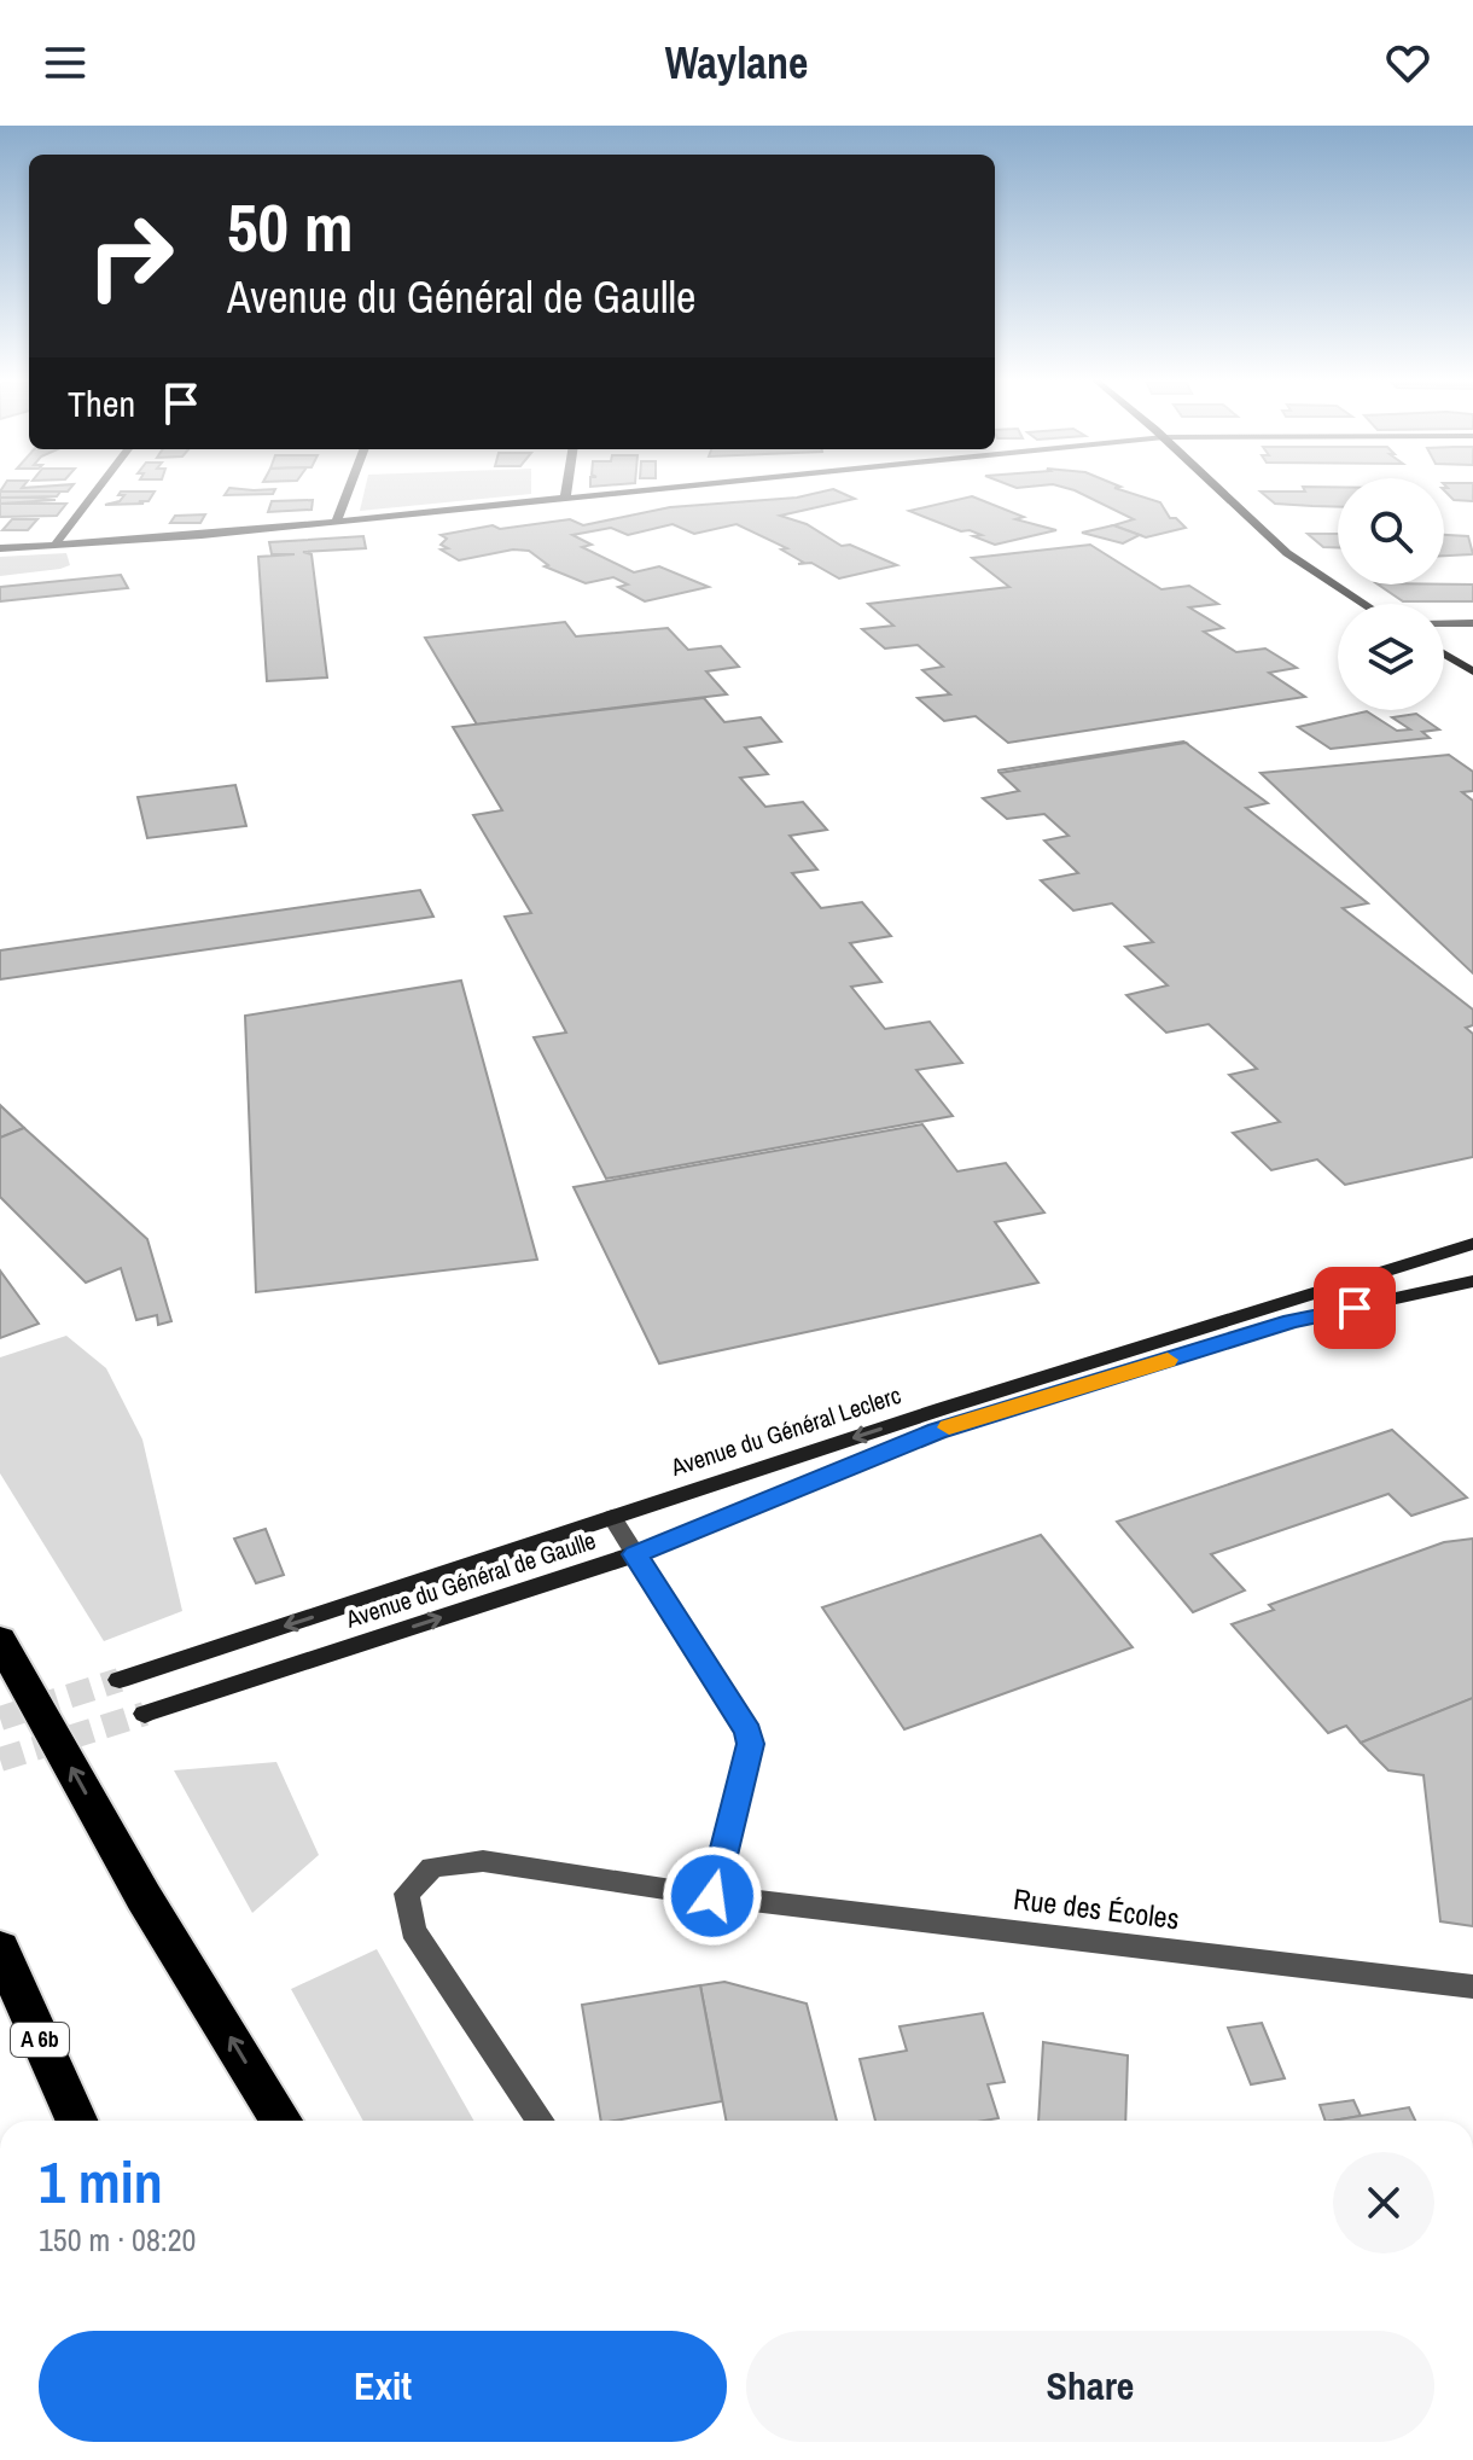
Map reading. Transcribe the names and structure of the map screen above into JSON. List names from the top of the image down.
{
  "streets": {
    "highway": ["A 6b"],
    "main road": ["Avenue du Général Leclerc", "Avenue du Général de Gaulle"],
    "street": ["Rue des Écoles"]
  },
  "one_way": ["Avenue du Général Leclerc", "Avenue du Général de Gaulle"],
  "page": {
    "header": "Waylane",
    "turn": ["50 m", "Avenue du Général de Gaulle"],
    "then": "Then",
    "heading": ["1 min", "150 m · 08:20"],
    "buttons": ["Exit", "Share"]
  }
}
